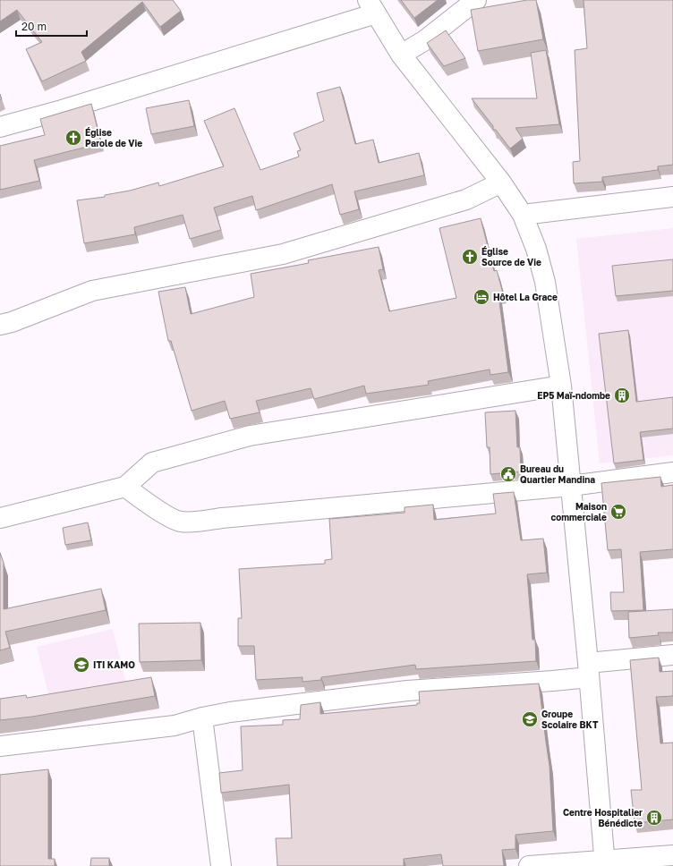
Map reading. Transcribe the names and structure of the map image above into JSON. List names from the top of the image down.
{
  "places": {
    "church": ["Église Parole de Vie", "Église Source de Vie"],
    "hotel": ["Hôtel La Grace"],
    "building": ["EP5 Maï-ndombe", "Centre Hospitalier Bénédicte"],
    "public building": ["Bureau du Quartier Mandina"],
    "supermarket": ["Maison commerciale"],
    "school or university": ["ITI KAMO", "Groupe Scolaire BKT"]
  },
  "scale_bar": "20 m"
}
